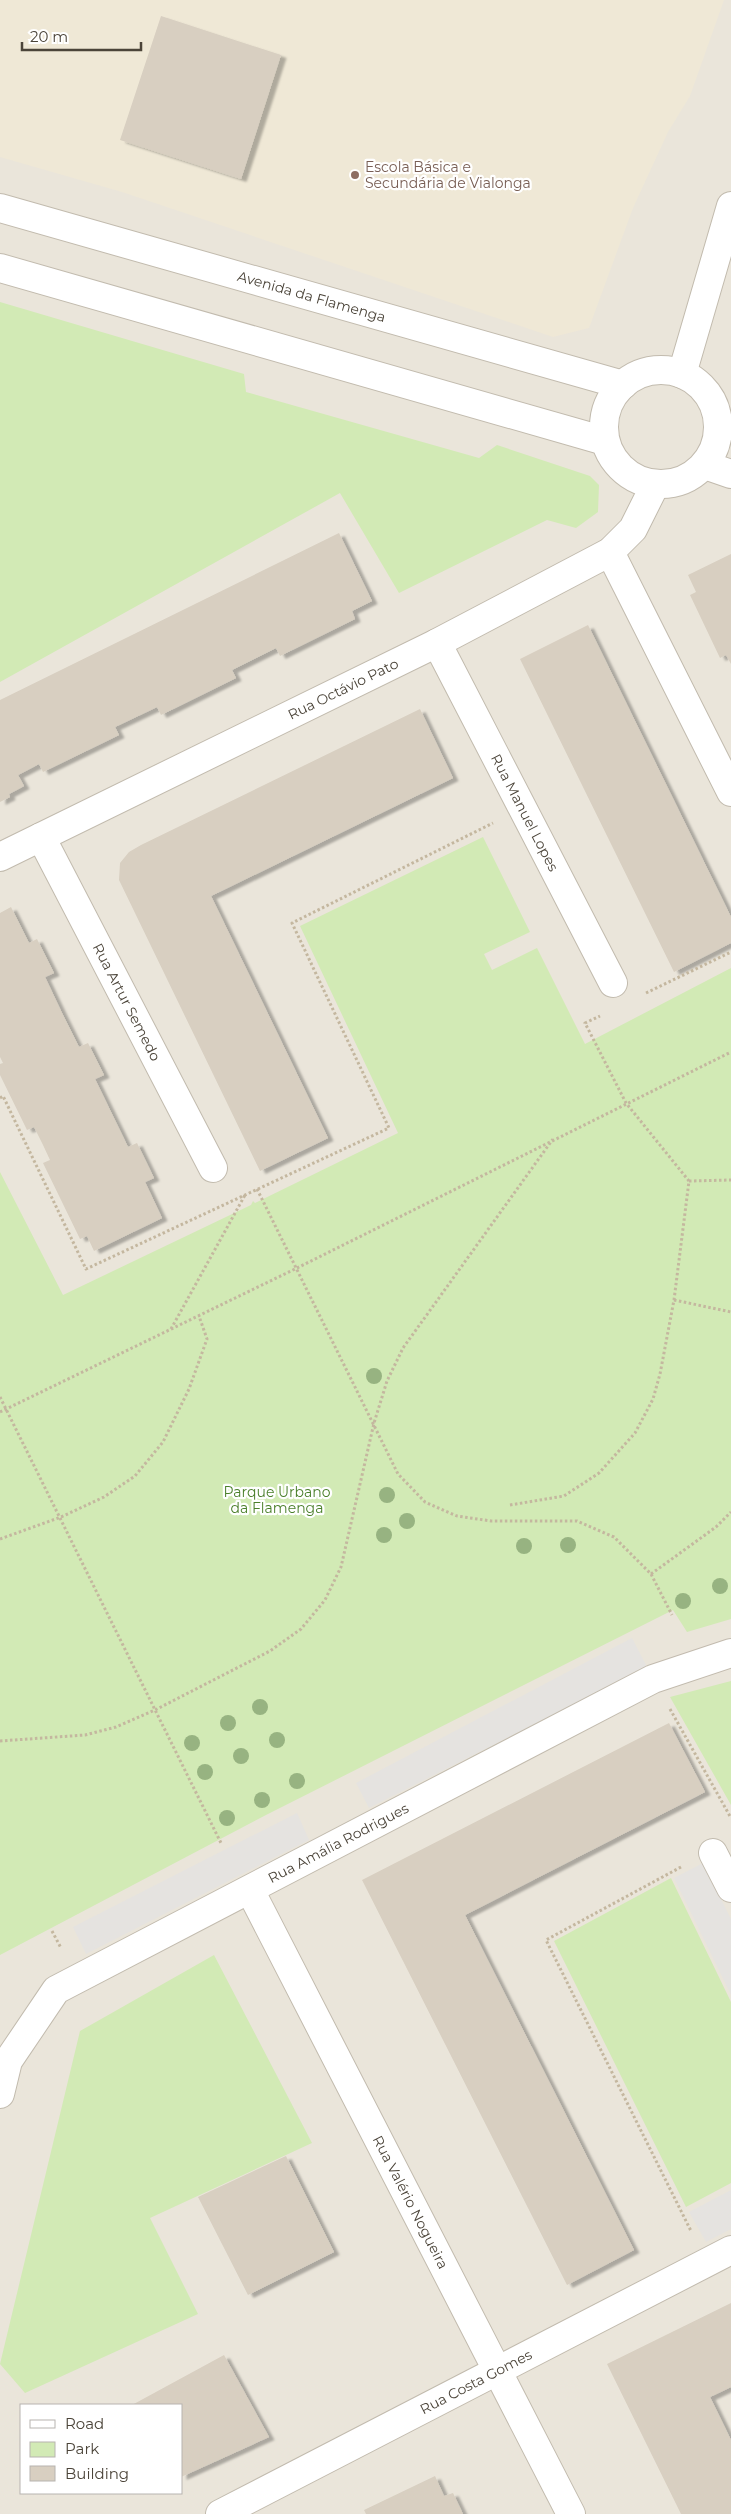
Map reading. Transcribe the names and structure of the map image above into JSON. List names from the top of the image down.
{
  "streets": {
    "street": [
      "Avenida da Flamenga",
      "Rua Octávio Pato",
      "Rua Manuel Lopes",
      "Rua Artur Semedo",
      "Rua Amália Rodrigues",
      "Rua Valério Nogueira",
      "Rua Costa Gomes"
    ]
  },
  "crossings": [
    ["Avenida da Flamenga", "Rua Octávio Pato"],
    ["Rua Octávio Pato", "Rua Manuel Lopes"],
    ["Rua Octávio Pato", "Rua Artur Semedo"],
    ["Rua Amália Rodrigues", "Rua Valério Nogueira"],
    ["Rua Valério Nogueira", "Rua Costa Gomes"]
  ],
  "parks": ["Parque Urbano da Flamenga"],
  "places": ["Escola Básica e Secundária de Vialonga"],
  "legend": ["Road", "Park", "Building"],
  "scale_bar": "20 m"
}
